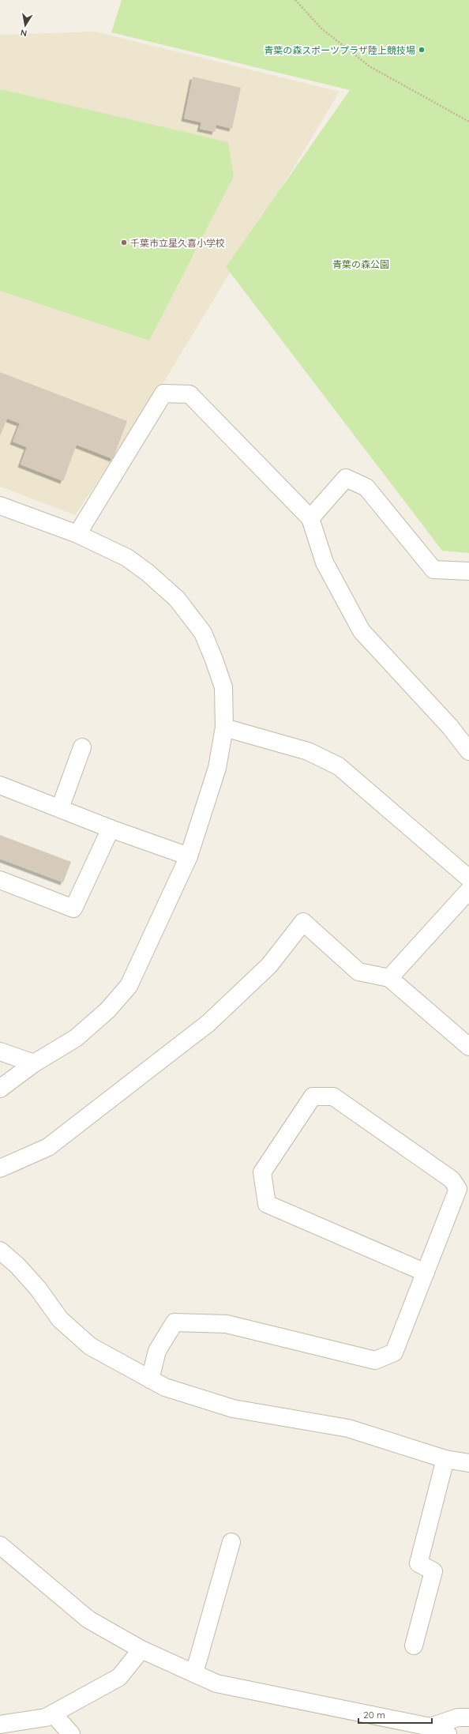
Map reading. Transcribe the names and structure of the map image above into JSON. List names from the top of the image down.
{
  "parks": ["青葉の森公園"],
  "places": ["青葉の森スポーツプラザ陸上競技場", "千葉市立星久喜小学校"],
  "scale_bar": "20 m",
  "north": "bottom"
}
